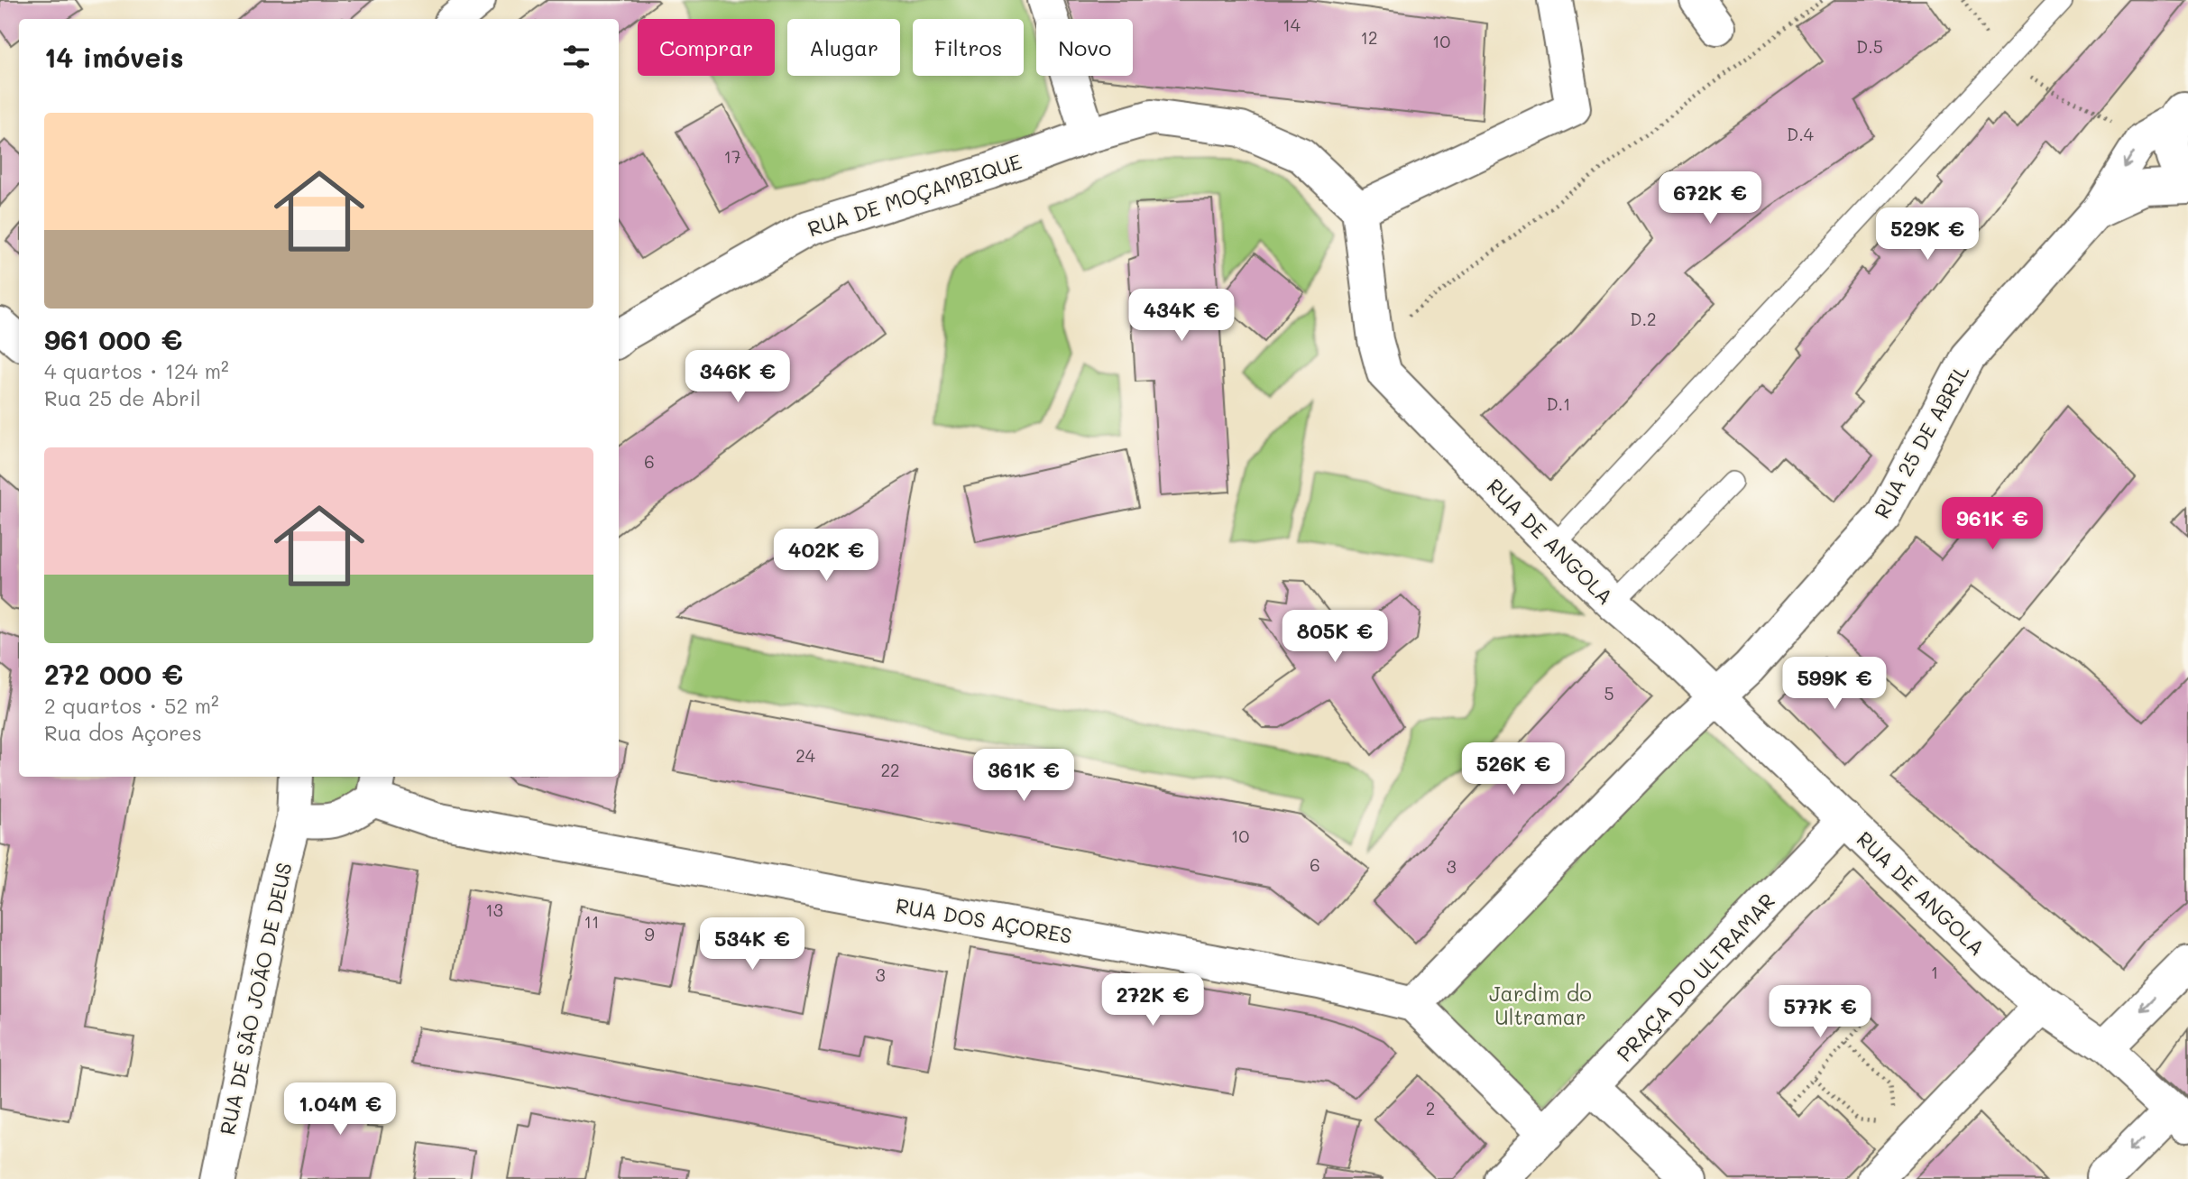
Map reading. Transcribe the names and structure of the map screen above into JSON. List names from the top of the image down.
{
  "streets": {
    "street": [
      "RUA DE MOÇAMBIQUE",
      "RUA 25 DE ABRIL",
      "RUA DE ANGOLA",
      "RUA DOS AÇORES",
      "PRAÇA DO ULTRAMAR",
      "RUA DE SÃO JOÃO DE DEUS"
    ]
  },
  "crossings": [
    ["RUA 25 DE ABRIL", "RUA DE ANGOLA"],
    ["RUA DE ANGOLA", "PRAÇA DO ULTRAMAR"]
  ],
  "parks": ["Jardim do Ultramar"],
  "house_numbers": [
    "14",
    "12",
    "10",
    "D.5",
    "D.4",
    "17",
    "D.2",
    "D.1",
    "6",
    "5",
    "24",
    "22",
    "10",
    "6",
    "3",
    "13",
    "11",
    "9",
    "1",
    "3",
    "2"
  ],
  "page": {
    "chip": [
      "Comprar",
      "Alugar",
      "Filtros",
      "Novo"
    ],
    "heading": "14 imóveis",
    "list": [
      {
        "name": "961 000 €",
        "note": "4 quartos · 124 m² · Rua 25 de Abril"
      },
      {
        "name": "272 000 €",
        "note": "2 quartos · 52 m² · Rua dos Açores"
      }
    ],
    "price": [
      "672K €",
      "529K €",
      "434K €",
      "346K €",
      "961K €",
      "402K €",
      "805K €",
      "599K €",
      "526K €",
      "361K €",
      "534K €",
      "272K €",
      "577K €",
      "1.04M €"
    ]
  }
}
